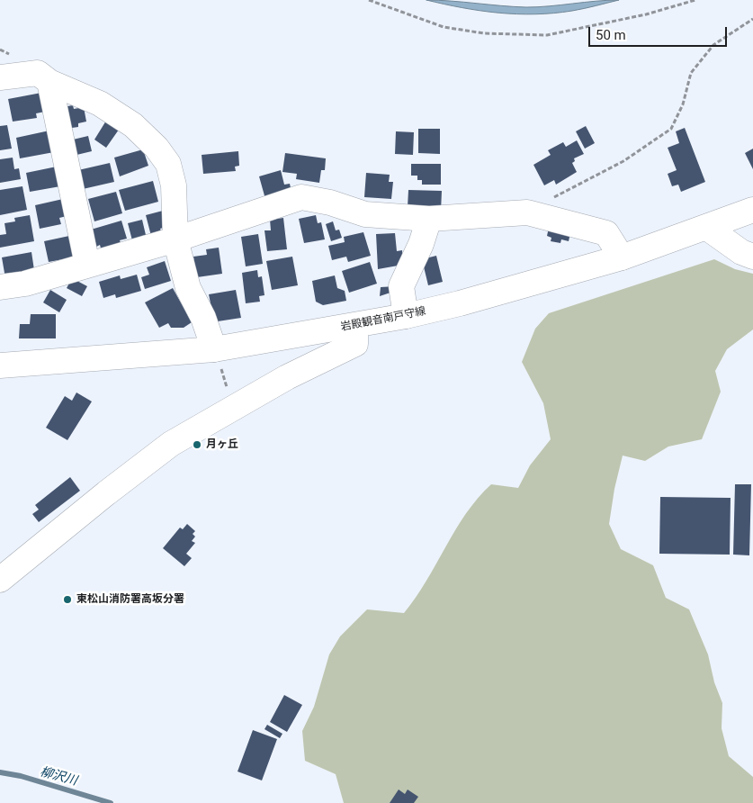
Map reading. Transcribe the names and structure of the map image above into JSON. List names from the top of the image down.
{
  "streets": {
    "street": ["岩殿観音南戸守線"]
  },
  "water": ["柳沢川"],
  "places": ["月ヶ丘", "東松山消防署高坂分署"],
  "scale_bar": "50 m"
}
